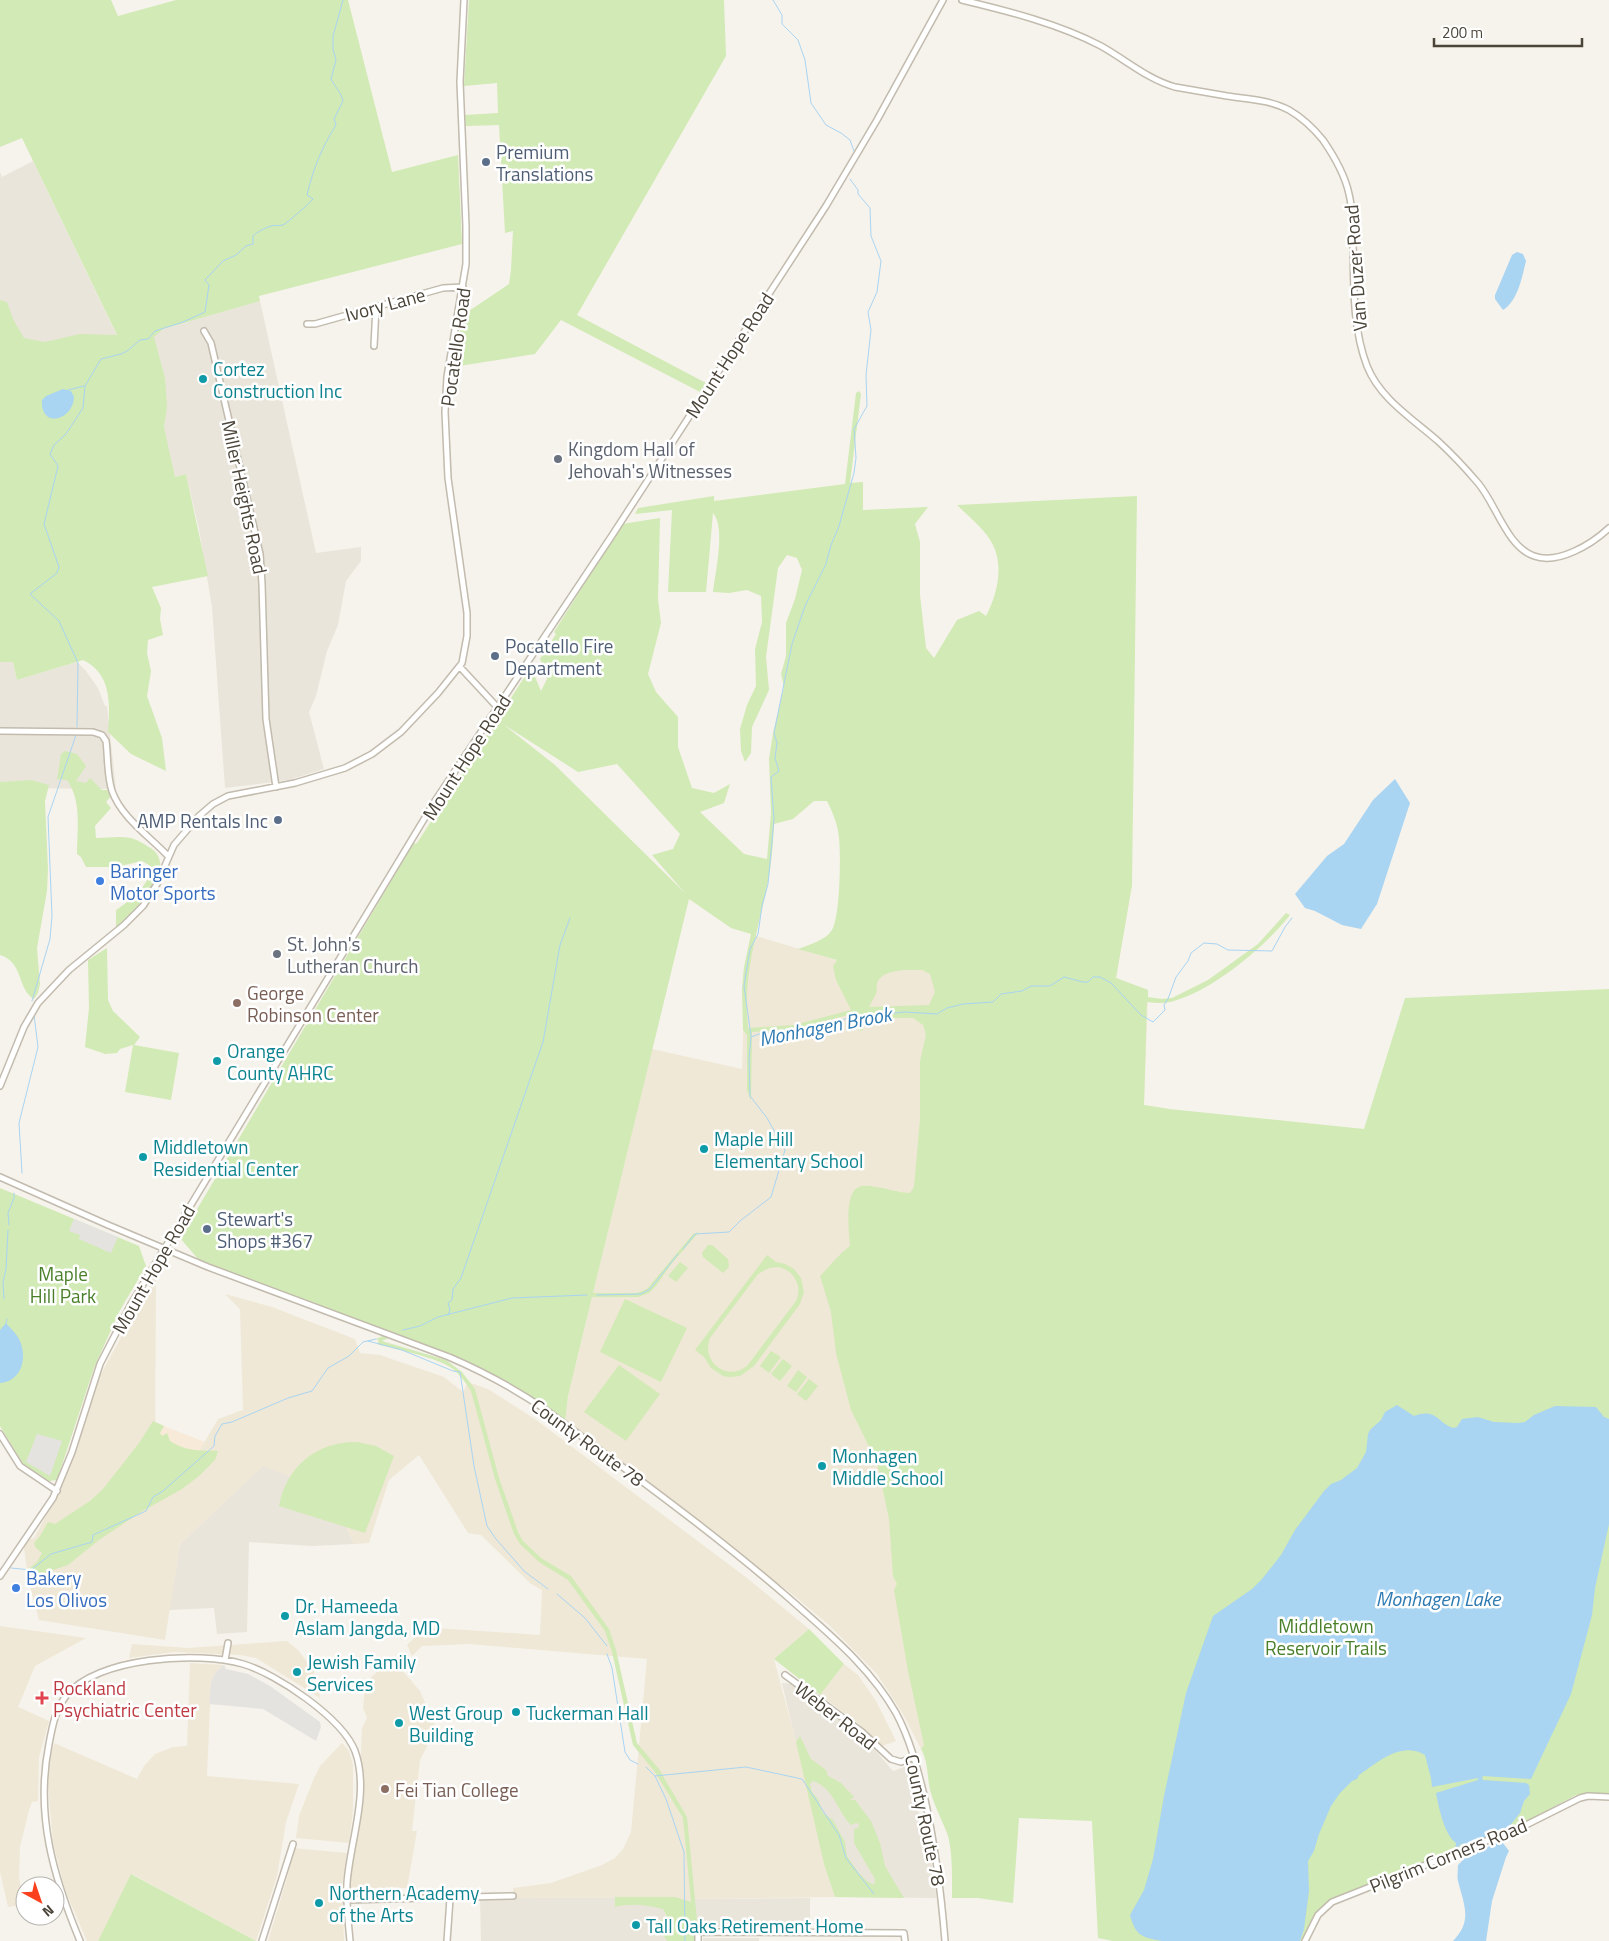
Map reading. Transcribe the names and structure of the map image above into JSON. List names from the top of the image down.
{
  "streets": {
    "street": [
      "Van Duzer Road",
      "Ivory Lane",
      "Pocatello Road",
      "Mount Hope Road",
      "Miller Heights Road",
      "County Route 78",
      "Weber Road",
      "Pilgrim Corners Road"
    ]
  },
  "crossings": [
    ["Ivory Lane", "Pocatello Road"],
    ["Mount Hope Road", "County Route 78"],
    ["County Route 78", "Weber Road"]
  ],
  "water": ["Monhagen Brook", "Monhagen Lake"],
  "parks": ["Maple Hill Park", "Middletown Reservoir Trails"],
  "places": {
    "other": [
      "Premium Translations",
      "Cortez Construction Inc",
      "Kingdom Hall of Jehovah's Witnesses",
      "Pocatello Fire Department",
      "AMP Rentals Inc",
      "Baringer Motor Sports",
      "St. John's Lutheran Church",
      "George Robinson Center",
      "Orange County AHRC",
      "Maple Hill Elementary School",
      "Middletown Residential Center",
      "Stewart's Shops #367",
      "Monhagen Middle School",
      "Bakery Los Olivos",
      "Dr. Hameeda Aslam Jangda, MD",
      "Jewish Family Services",
      "Tuckerman Hall",
      "West Group Building",
      "Fei Tian College",
      "Northern Academy of the Arts",
      "Tall Oaks Retirement Home"
    ],
    "health": ["Rockland Psychiatric Center"]
  },
  "scale_bar": "200 m",
  "north": "bottom right"
}
